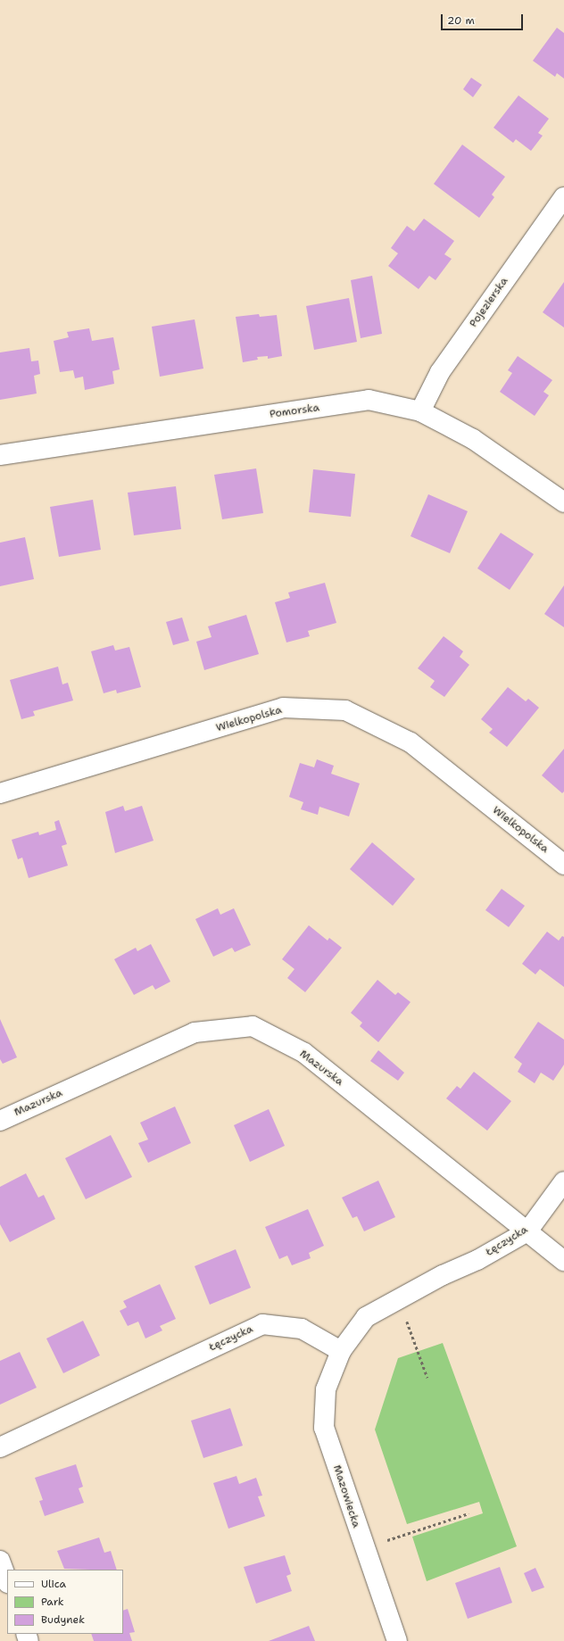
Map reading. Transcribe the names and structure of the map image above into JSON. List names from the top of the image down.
{
  "streets": {
    "street": [
      "Pojezierska",
      "Pomorska",
      "Wielkopolska",
      "Mazurska",
      "Łęczycka",
      "Mazowiecka"
    ]
  },
  "crossings": [
    ["Pojezierska", "Pomorska"],
    ["Mazurska", "Łęczycka"],
    ["Łęczycka", "Mazowiecka"]
  ],
  "legend": ["Ulica", "Park", "Budynek"],
  "scale_bar": "20 m"
}
